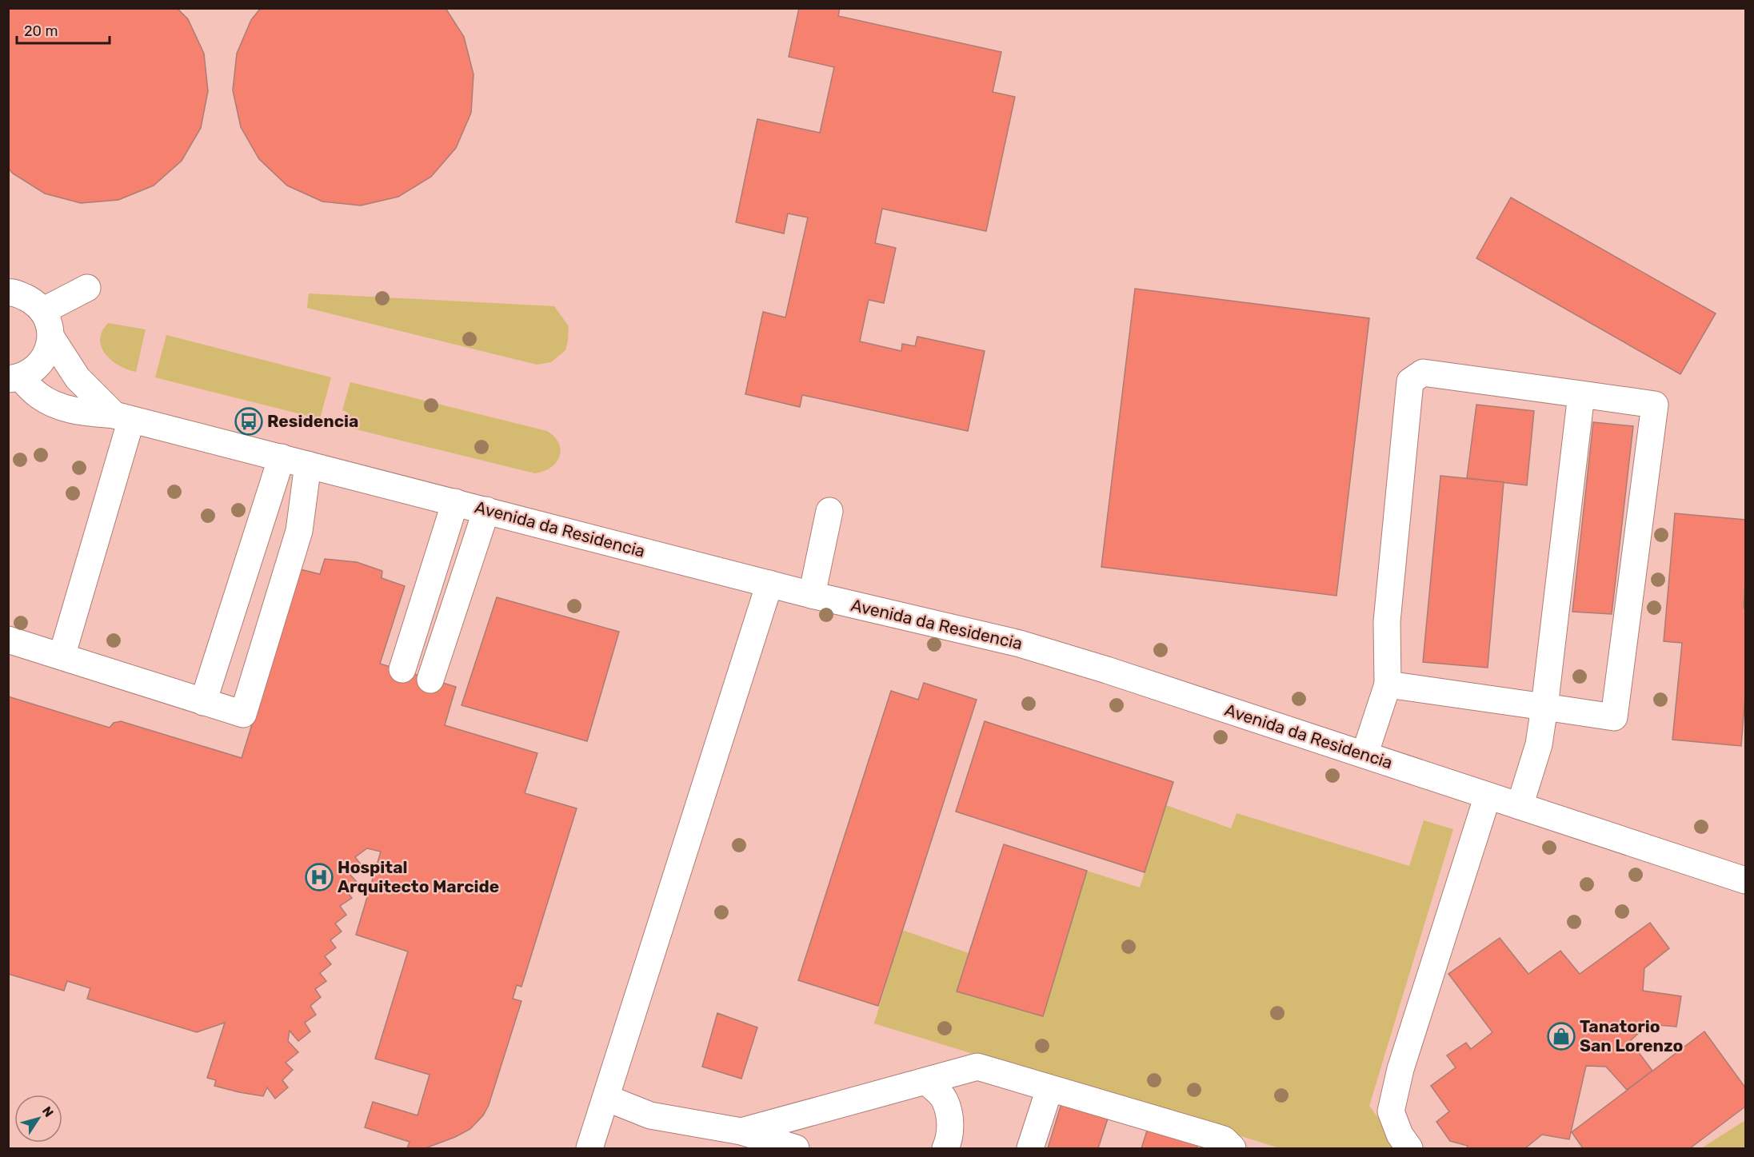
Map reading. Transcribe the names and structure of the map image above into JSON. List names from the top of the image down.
{
  "streets": {
    "street": ["Avenida da Residencia"]
  },
  "places": {
    "bus stop": ["Residencia"],
    "hospital": ["Hospital Arquitecto Marcide"],
    "shop": ["Tanatorio San Lorenzo"]
  },
  "scale_bar": "20 m",
  "north": "top right"
}
